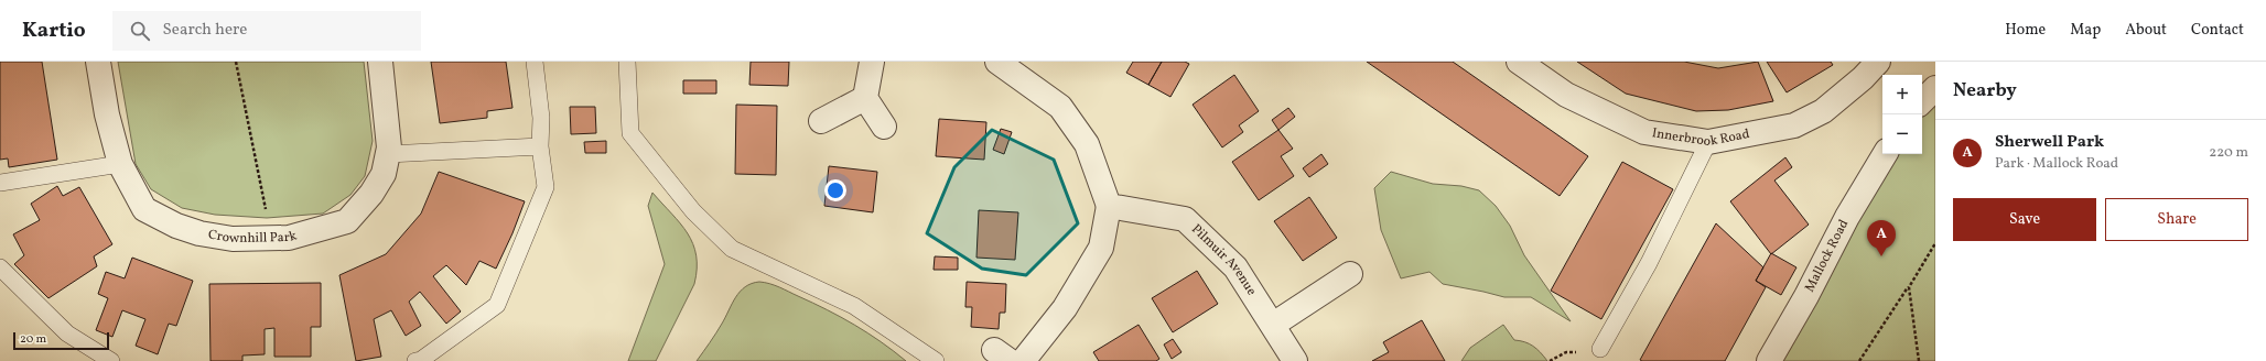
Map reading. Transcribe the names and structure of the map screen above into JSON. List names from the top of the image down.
{
  "streets": {
    "street": [
      "Innerbrook Road",
      "Crownhill Park",
      "Mallock Road",
      "Pilmuir Avenue"
    ]
  },
  "scale_bar": "20 m",
  "page": {
    "header": "Kartio",
    "search": "Search here",
    "nav": [
      "Home",
      "Map",
      "About",
      "Contact"
    ],
    "heading": "Nearby",
    "map_buttons": ["+", "−"],
    "list": [
      {
        "mark": "A",
        "name": "Sherwell Park",
        "note": "Park · Mallock Road",
        "value": "220 m"
      }
    ],
    "buttons": ["Save", "Share"],
    "pins": "A",
    "scale": "20 m"
  }
}
